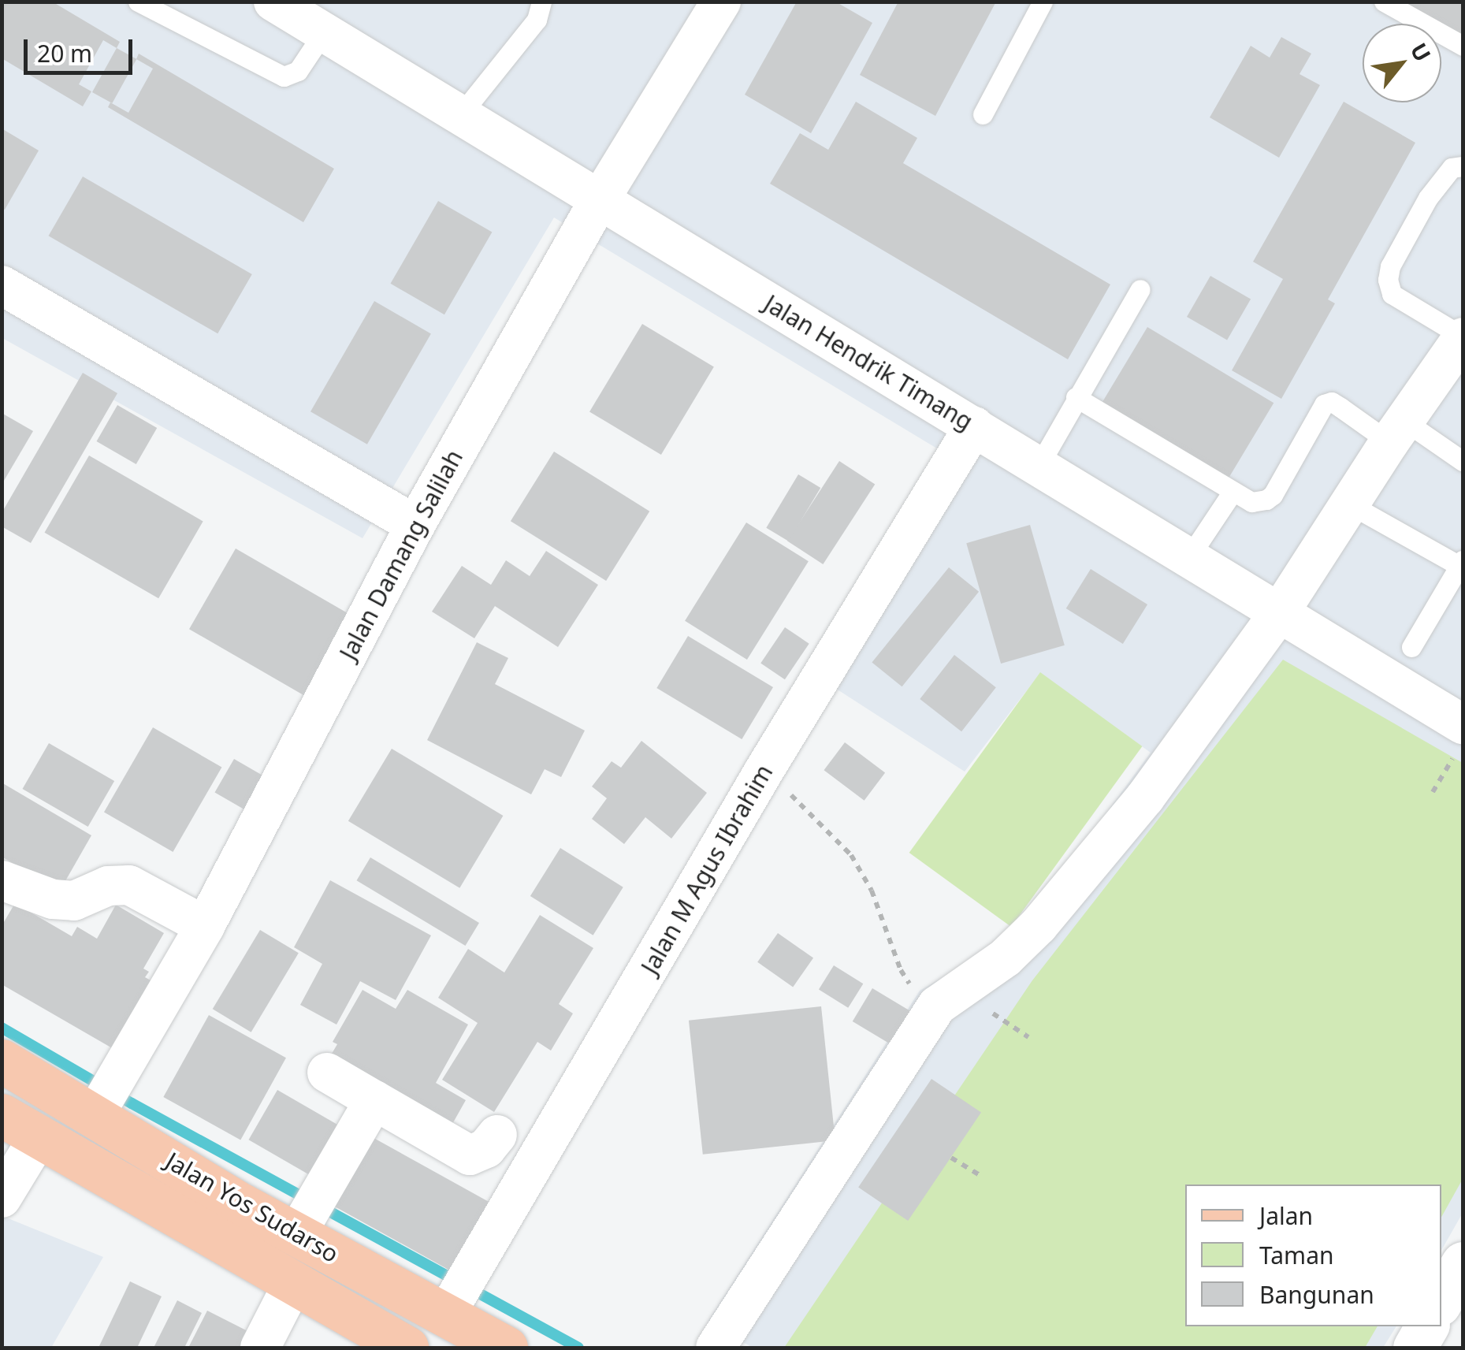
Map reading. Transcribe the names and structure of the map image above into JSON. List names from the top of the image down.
{
  "streets": {
    "main road": ["Jalan Yos Sudarso"],
    "street": ["Jalan Hendrik Timang", "Jalan Damang Salilah", "Jalan M Agus Ibrahim"]
  },
  "crossings": [
    ["Jalan Hendrik Timang", "Jalan Damang Salilah"],
    ["Jalan Hendrik Timang", "Jalan M Agus Ibrahim"],
    ["Jalan Damang Salilah", "Jalan Yos Sudarso"],
    ["Jalan M Agus Ibrahim", "Jalan Yos Sudarso"]
  ],
  "legend": ["Jalan", "Taman", "Bangunan"],
  "scale_bar": "20 m",
  "north": "top right"
}
